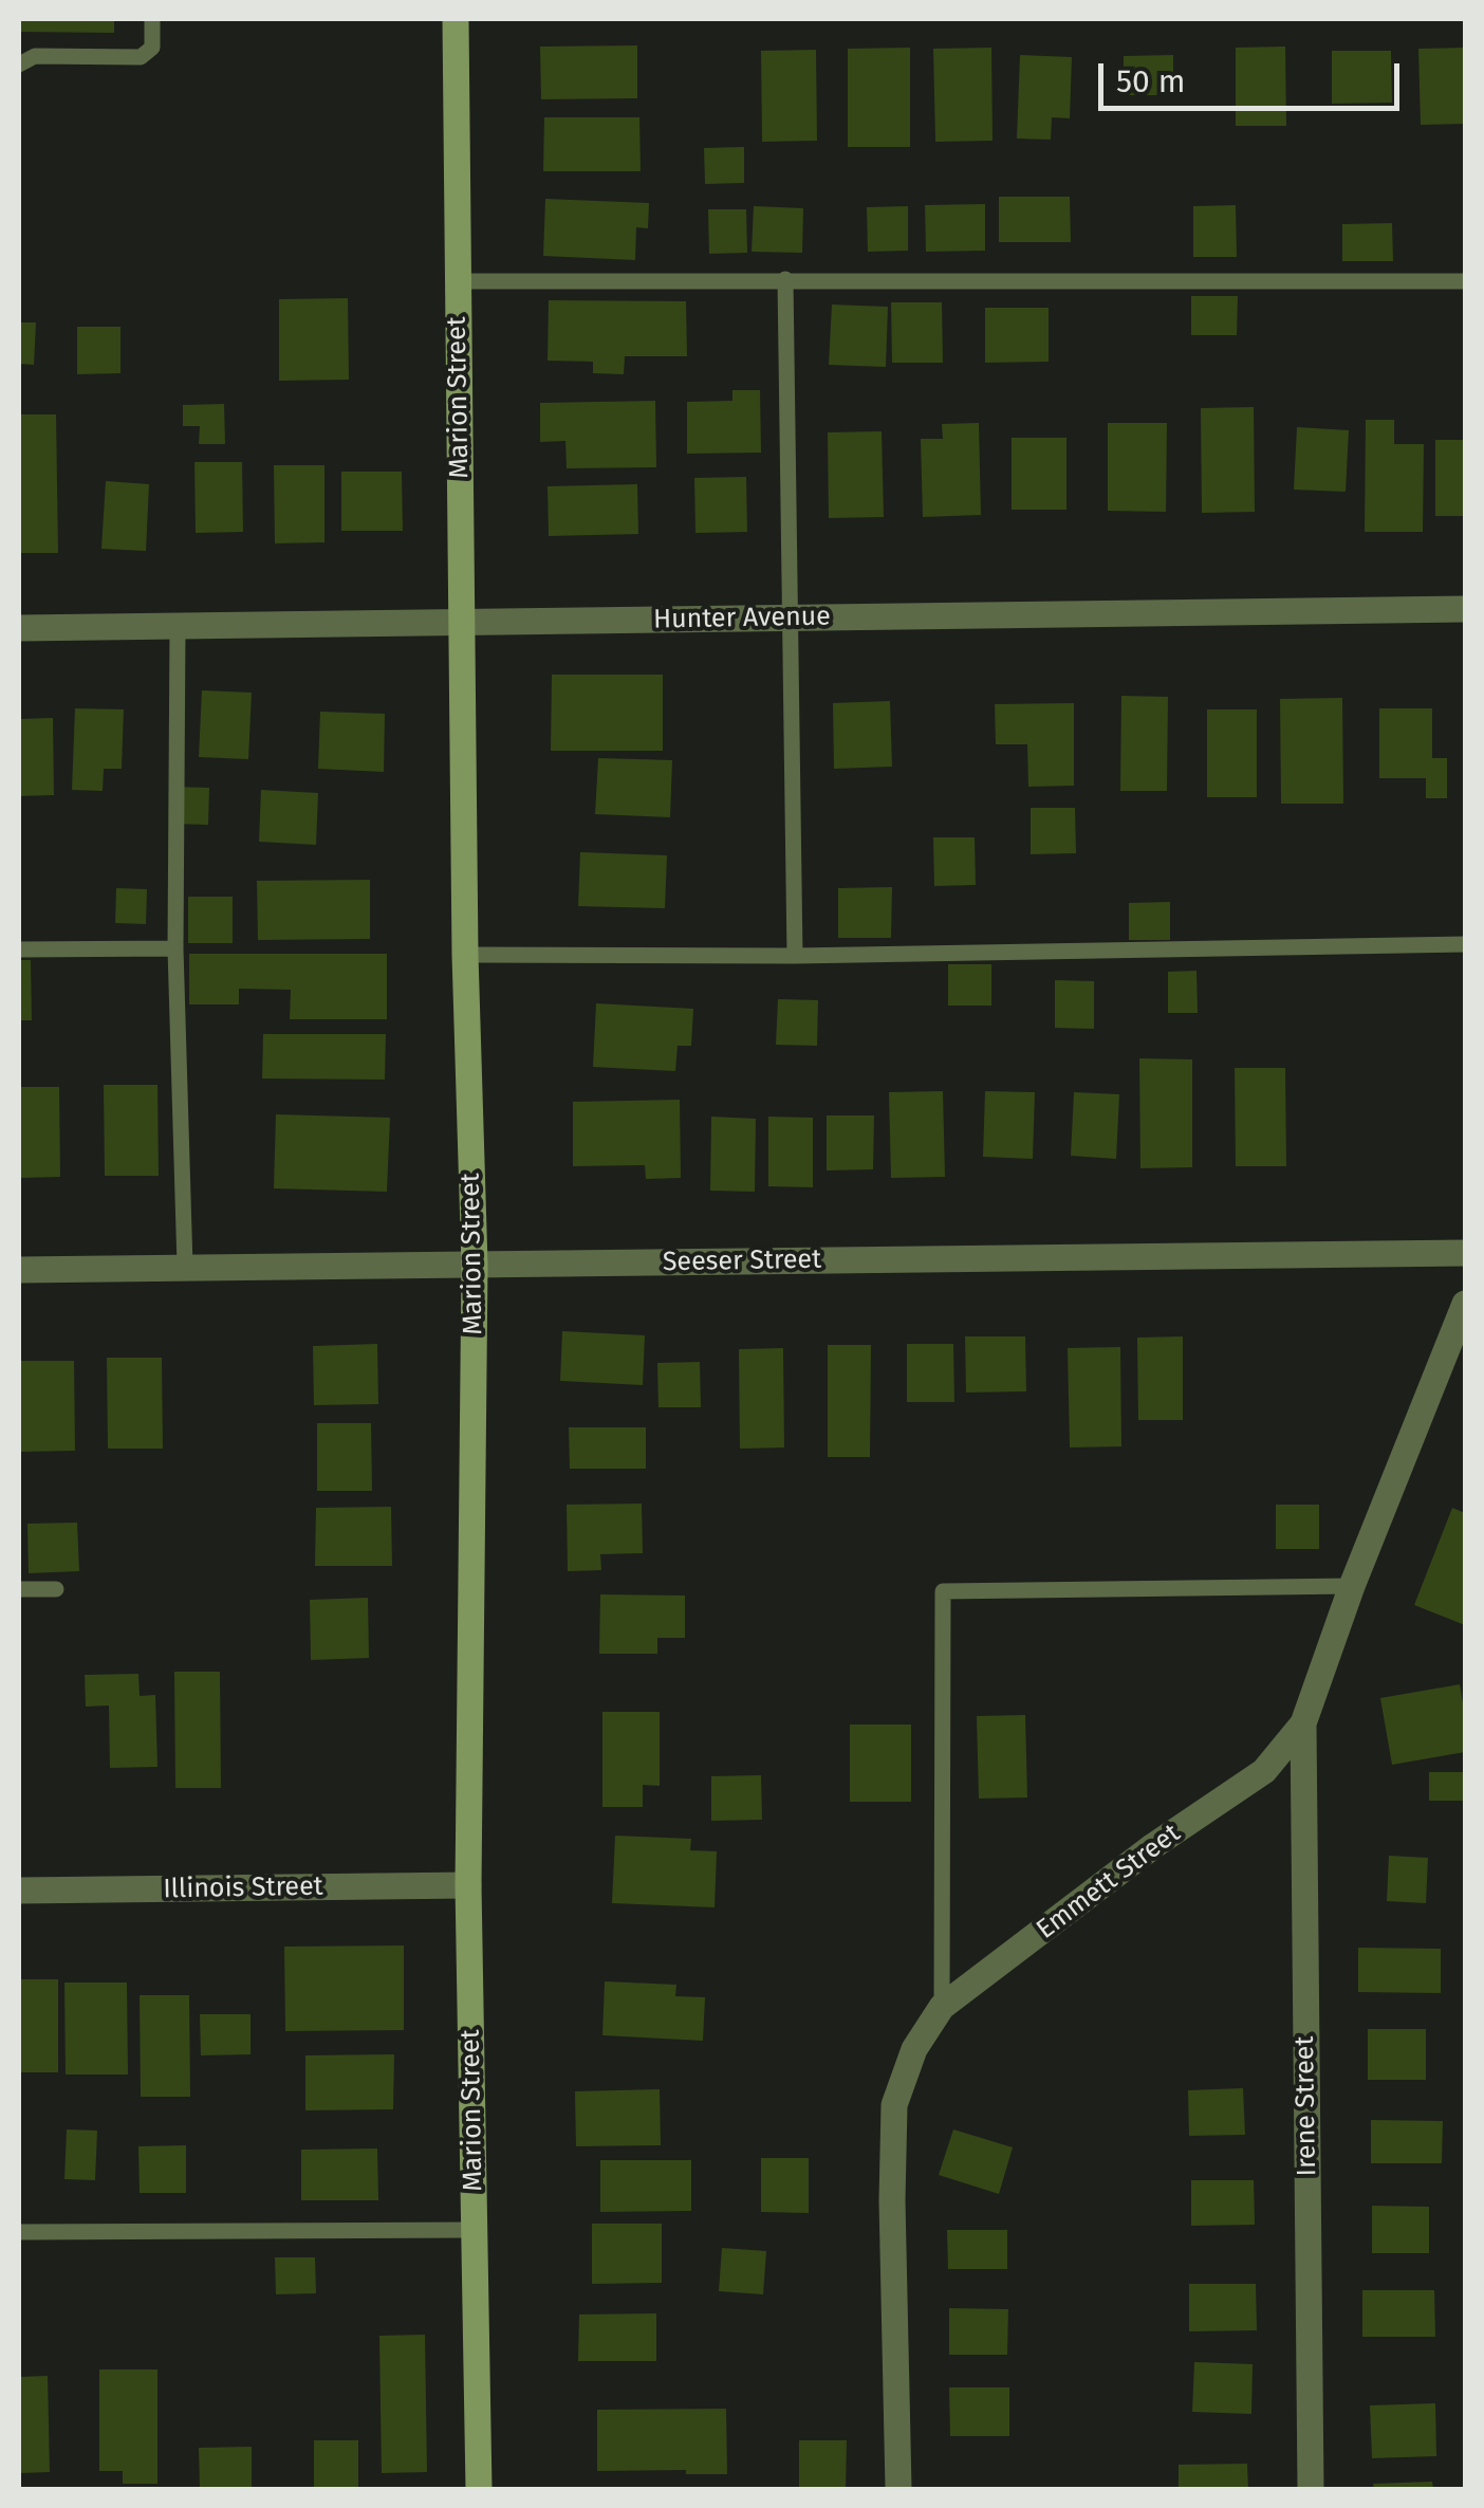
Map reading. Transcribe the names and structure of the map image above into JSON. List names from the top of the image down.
{
  "streets": {
    "street": [
      "Marion Street",
      "Hunter Avenue",
      "Seeser Street",
      "Emmett Street",
      "Illinois Street",
      "Irene Street"
    ]
  },
  "crossings": [
    ["Marion Street", "Hunter Avenue"],
    ["Marion Street", "Seeser Street"],
    ["Marion Street", "Illinois Street"],
    ["Emmett Street", "Irene Street"]
  ],
  "scale_bar": "50 m"
}
